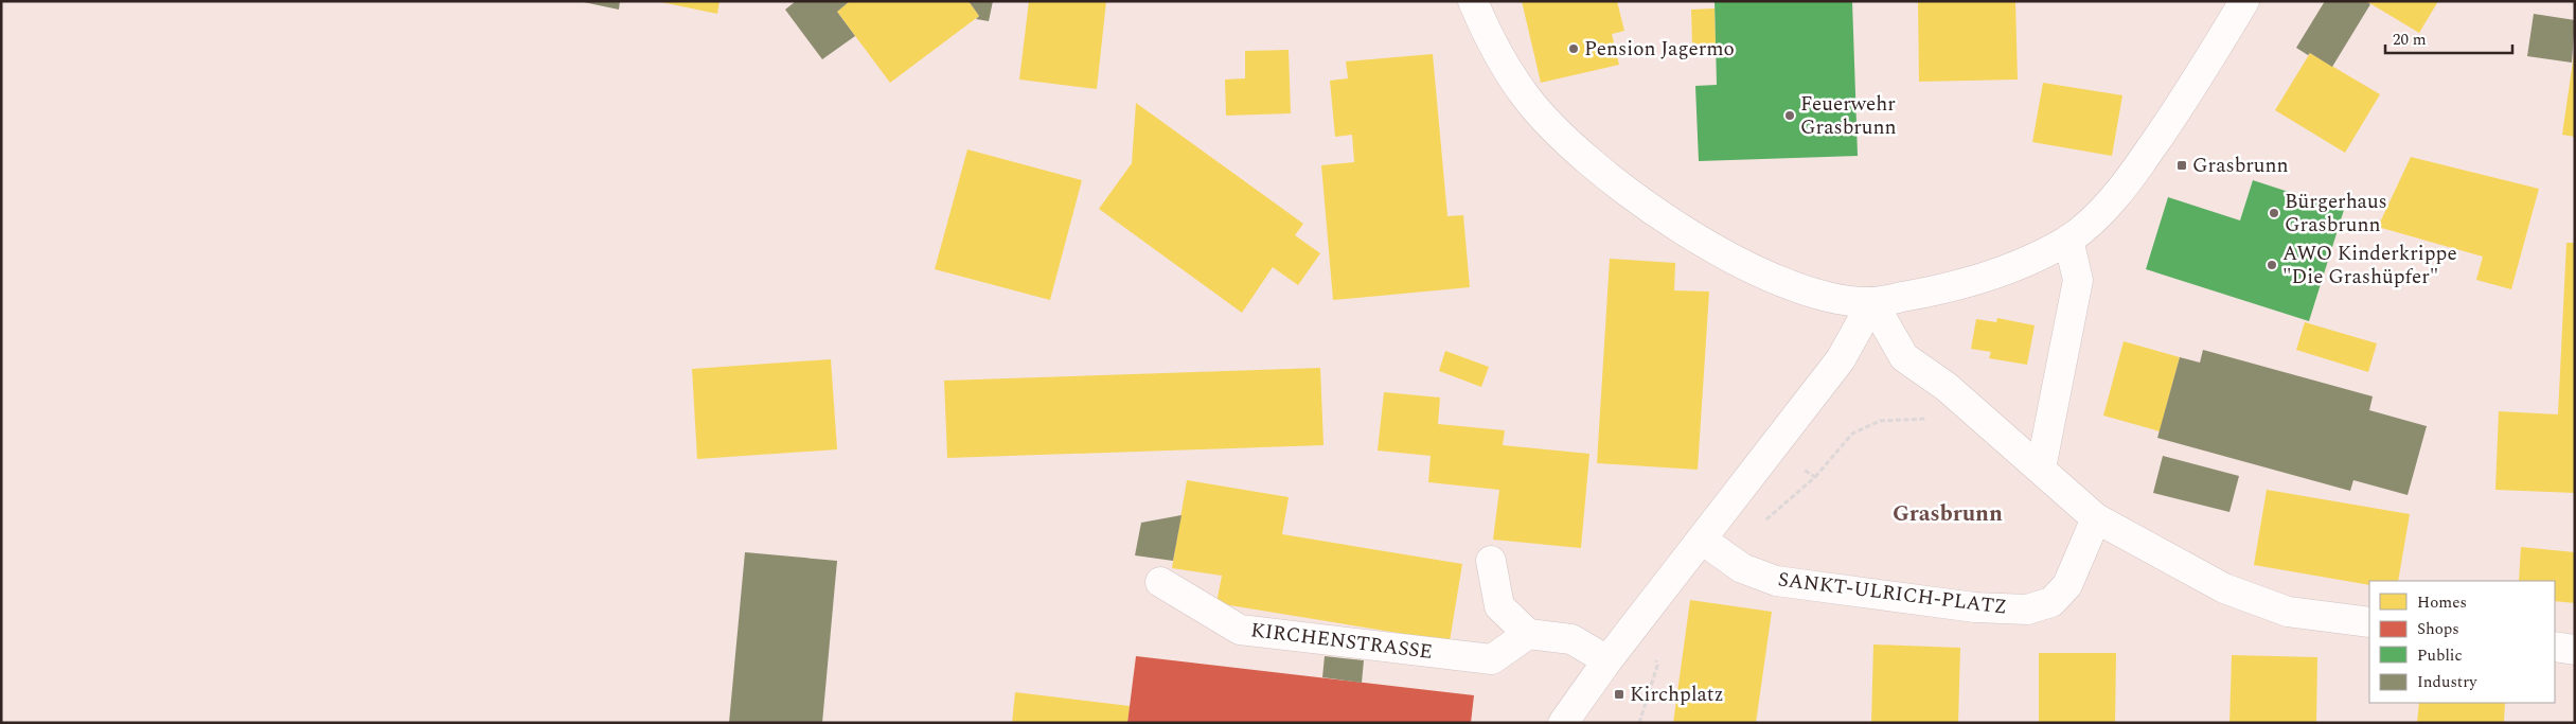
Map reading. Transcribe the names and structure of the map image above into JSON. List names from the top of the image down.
{
  "streets": {
    "street": ["SANKT-ULRICH-PLATZ", "KIRCHENSTRASSE"]
  },
  "districts": ["Grasbrunn"],
  "places": {
    "other": [
      "Pension Jagermo",
      "Feuerwehr Grasbrunn",
      "Bürgerhaus Grasbrunn",
      "AWO Kinderkrippe \"Die Grashüpfer\""
    ],
    "transit": ["Grasbrunn", "Kirchplatz"]
  },
  "legend": [
    "Homes",
    "Shops",
    "Public",
    "Industry"
  ],
  "scale_bar": "20 m"
}
